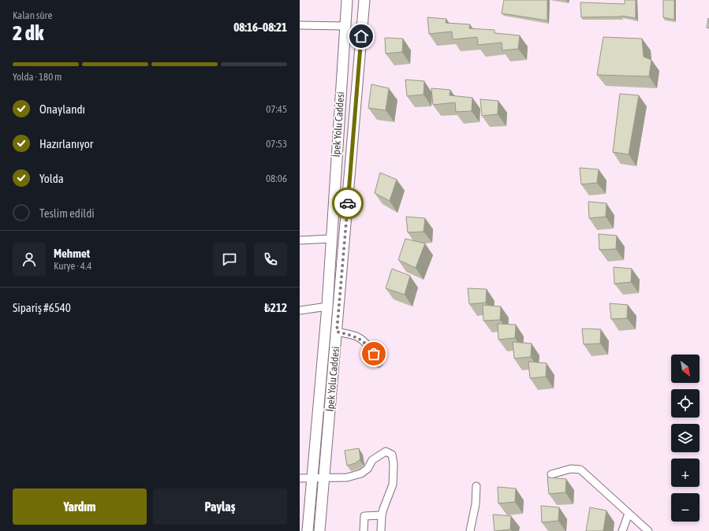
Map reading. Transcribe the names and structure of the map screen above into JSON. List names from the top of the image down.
{
  "streets": {
    "highway": ["İpek Yolu Caddesi"]
  },
  "north": "bottom right",
  "page": {
    "heading": ["2 dk", "Kalan süre", "08:16–08:21"],
    "panel": [
      "Mehmet",
      "Kurye · 4.4",
      "Sipariş #6540",
      "₺212"
    ],
    "bar": "Yolda · 180 m",
    "list": [
      ["Onaylandı", "07:45"],
      ["Hazırlanıyor", "07:53"],
      ["Yolda", "08:06"],
      "Teslim edildi"
    ],
    "map_buttons": ["+", "−"],
    "buttons": ["Yardım", "Paylaş"]
  }
}
